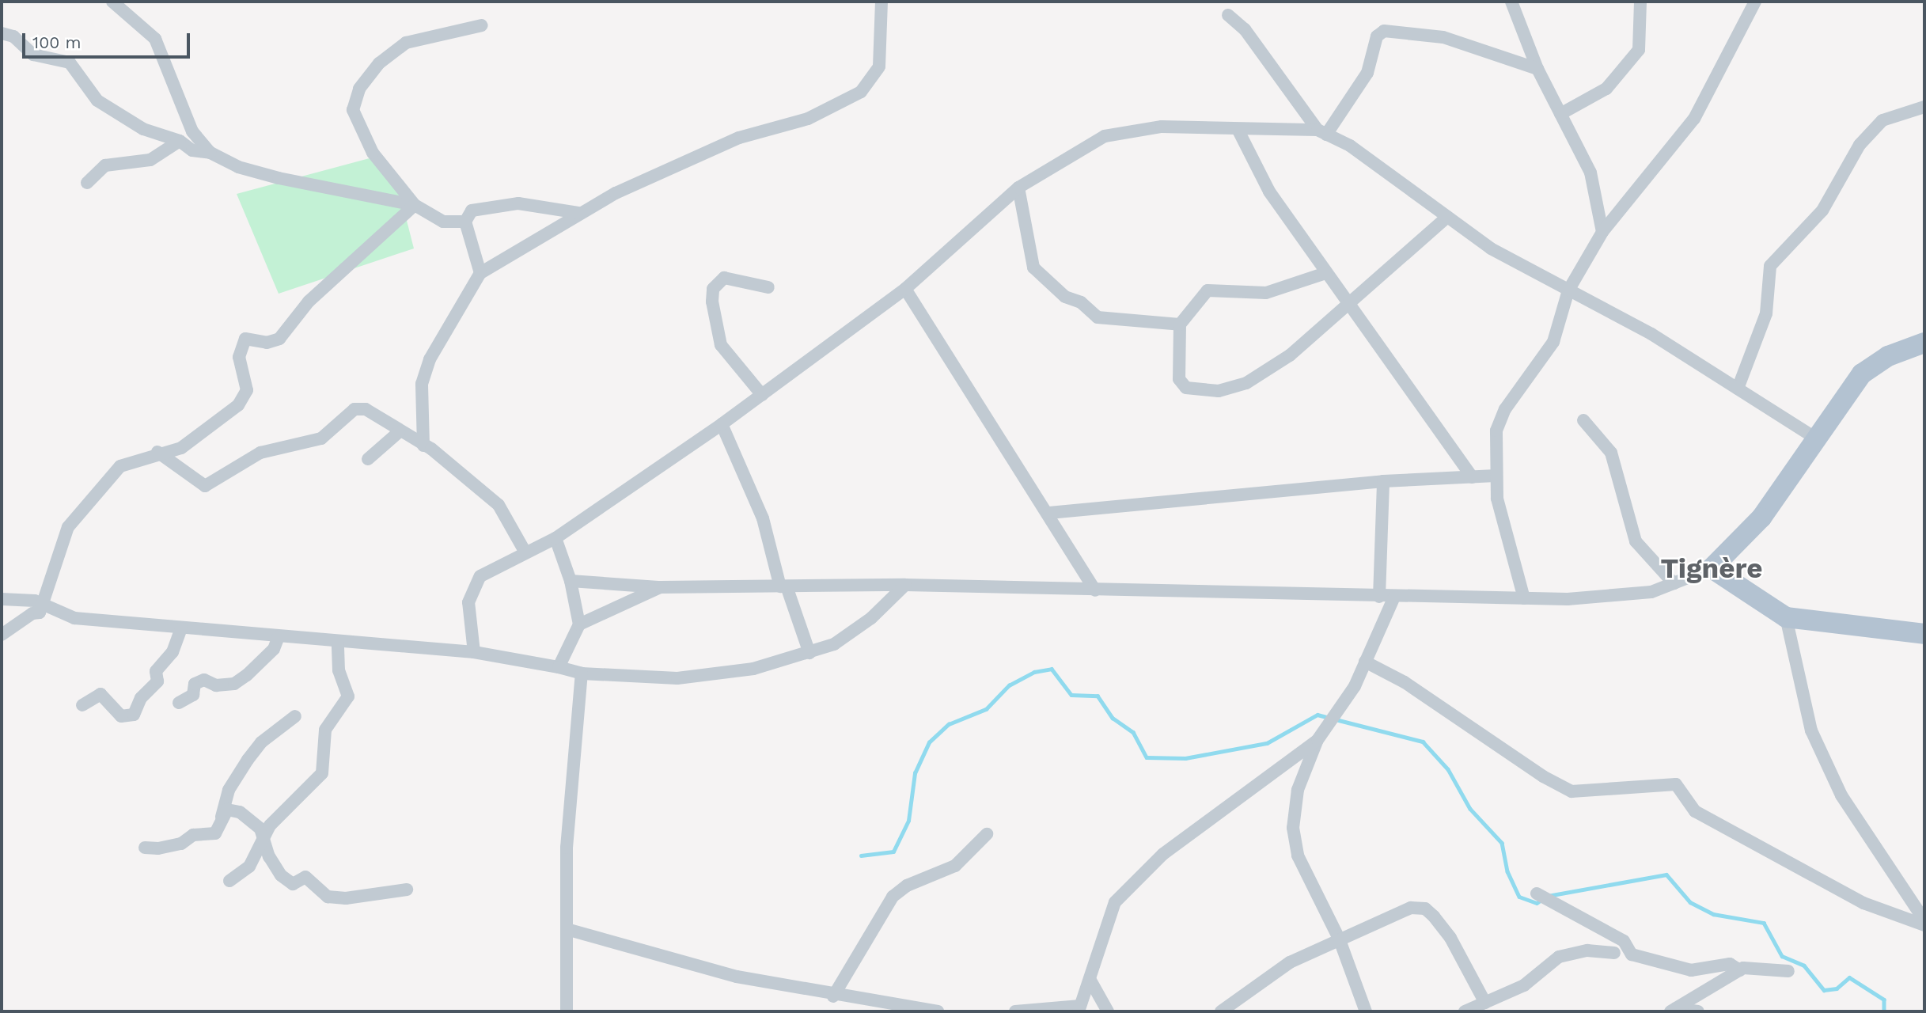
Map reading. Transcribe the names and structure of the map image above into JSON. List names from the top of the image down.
{
  "districts": ["Tignère"],
  "scale_bar": "100 m"
}
